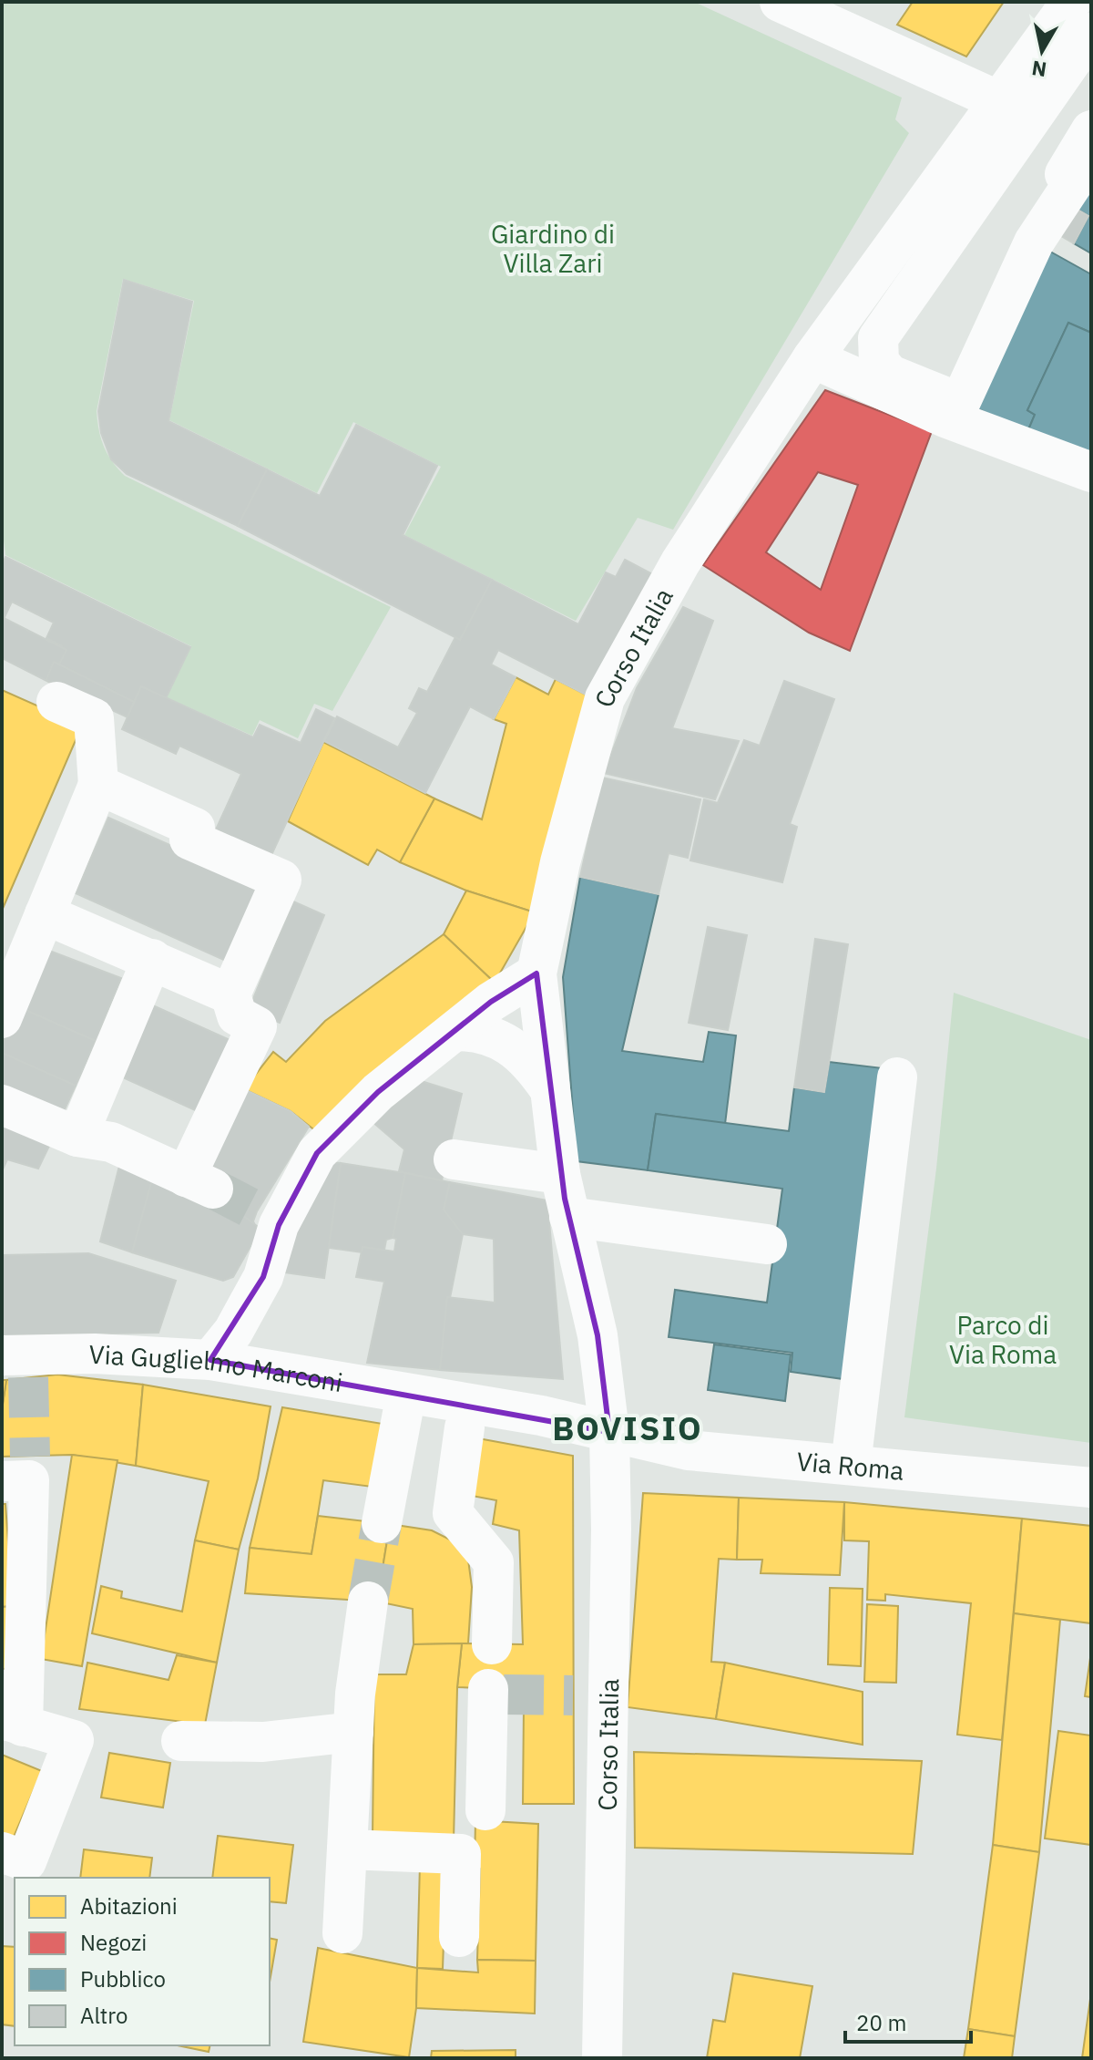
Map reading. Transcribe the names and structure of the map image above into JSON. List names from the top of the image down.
{
  "streets": {
    "street": ["Corso Italia", "Via Guglielmo Marconi", "Via Roma"]
  },
  "crossings": [
    ["Corso Italia", "Via Guglielmo Marconi"],
    ["Corso Italia", "Via Roma"],
    ["Via Guglielmo Marconi", "Via Roma"]
  ],
  "districts": ["BOVISIO"],
  "parks": ["Giardino di Villa Zari", "Parco di Via Roma"],
  "legend": [
    "Abitazioni",
    "Negozi",
    "Pubblico",
    "Altro"
  ],
  "scale_bar": "20 m",
  "north": "bottom"
}
